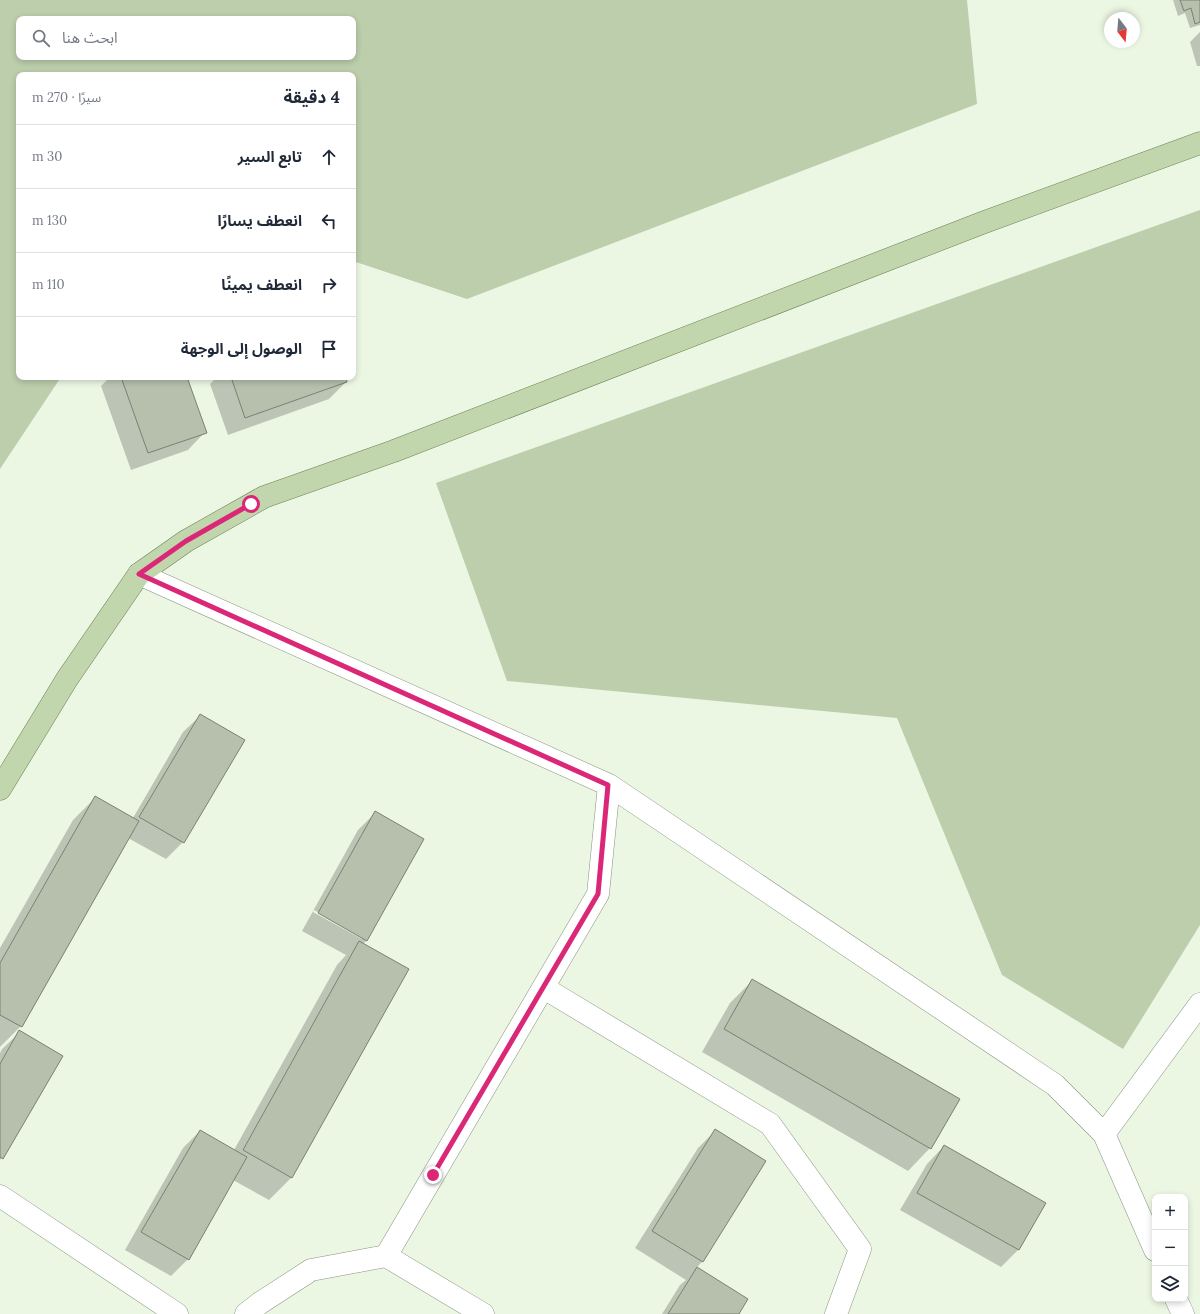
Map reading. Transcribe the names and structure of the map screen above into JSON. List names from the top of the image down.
{
  "north": "bottom",
  "page": {
    "search": "ابحث هنا",
    "heading": ["4 دقيقة", "سيرًا · 270 m"],
    "list": [
      ["تابع السير", "30 m"],
      ["انعطف يسارًا", "130 m"],
      ["انعطف يمينًا", "110 m"],
      "الوصول إلى الوجهة"
    ],
    "map_buttons": ["+", "−"]
  }
}
